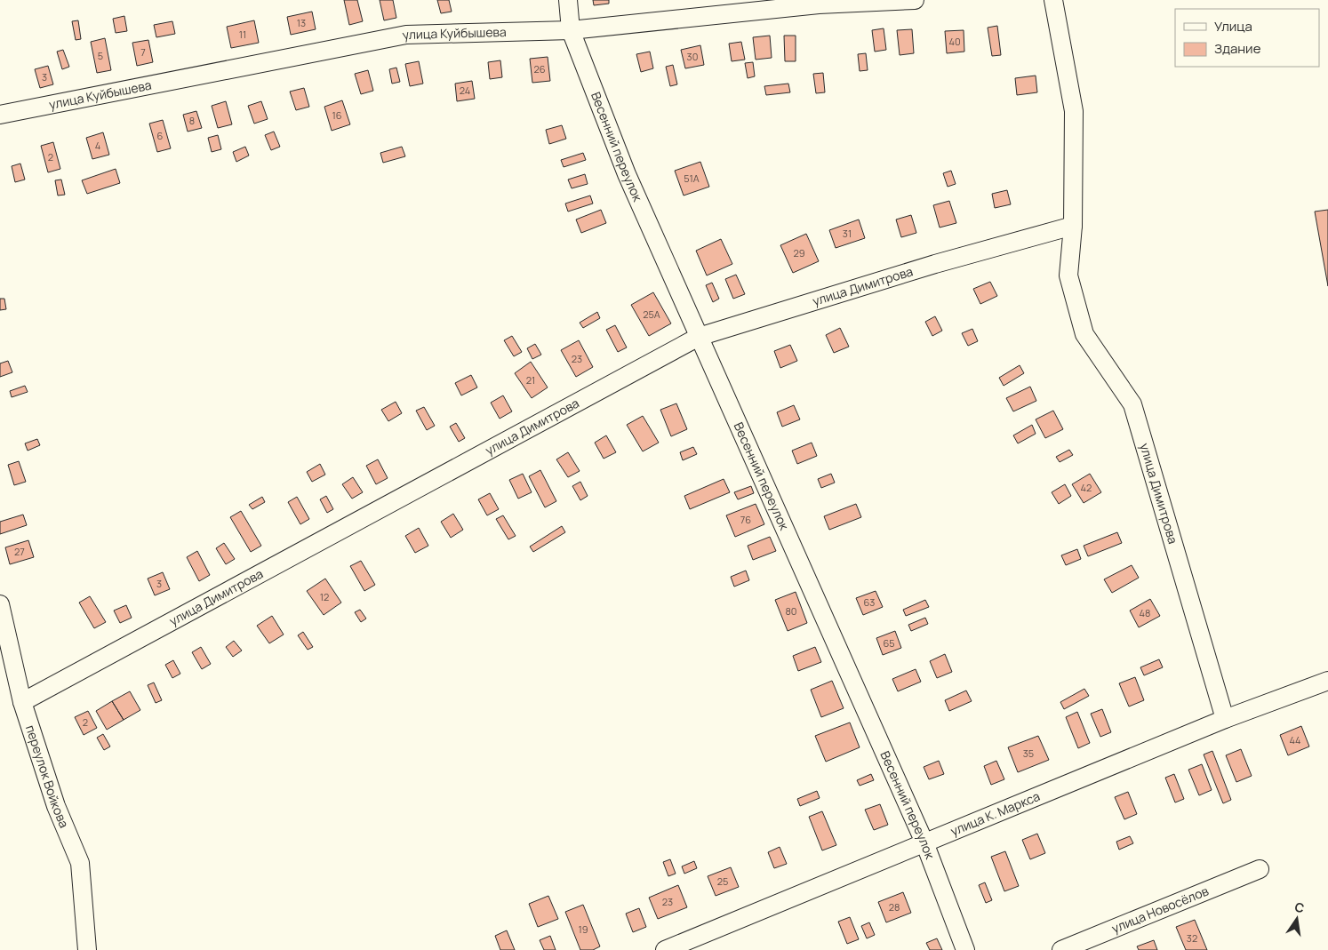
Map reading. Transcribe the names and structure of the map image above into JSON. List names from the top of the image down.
{
  "streets": {
    "street": [
      "улица Куйбышева",
      "Весенний переулок",
      "улица Димитрова",
      "переулок Войкова",
      "улица К. Маркса",
      "улица Новосёлов"
    ]
  },
  "crossings": [
    ["улица Куйбышева", "Весенний переулок"],
    ["Весенний переулок", "улица Димитрова"],
    ["Весенний переулок", "улица К. Маркса"],
    ["улица Димитрова", "переулок Войкова"],
    ["улица Димитрова", "улица К. Маркса"]
  ],
  "house_numbers": [
    "13",
    "11",
    "40",
    "7",
    "5",
    "30",
    "26",
    "3",
    "24",
    "16",
    "8",
    "6",
    "4",
    "2",
    "51А",
    "31",
    "29",
    "25А",
    "23",
    "21",
    "42",
    "76",
    "27",
    "3",
    "12",
    "63",
    "80",
    "48",
    "65",
    "2",
    "44",
    "35",
    "25",
    "23",
    "28",
    "19",
    "32"
  ],
  "legend": ["Улица", "Здание"],
  "north": "top"
}
